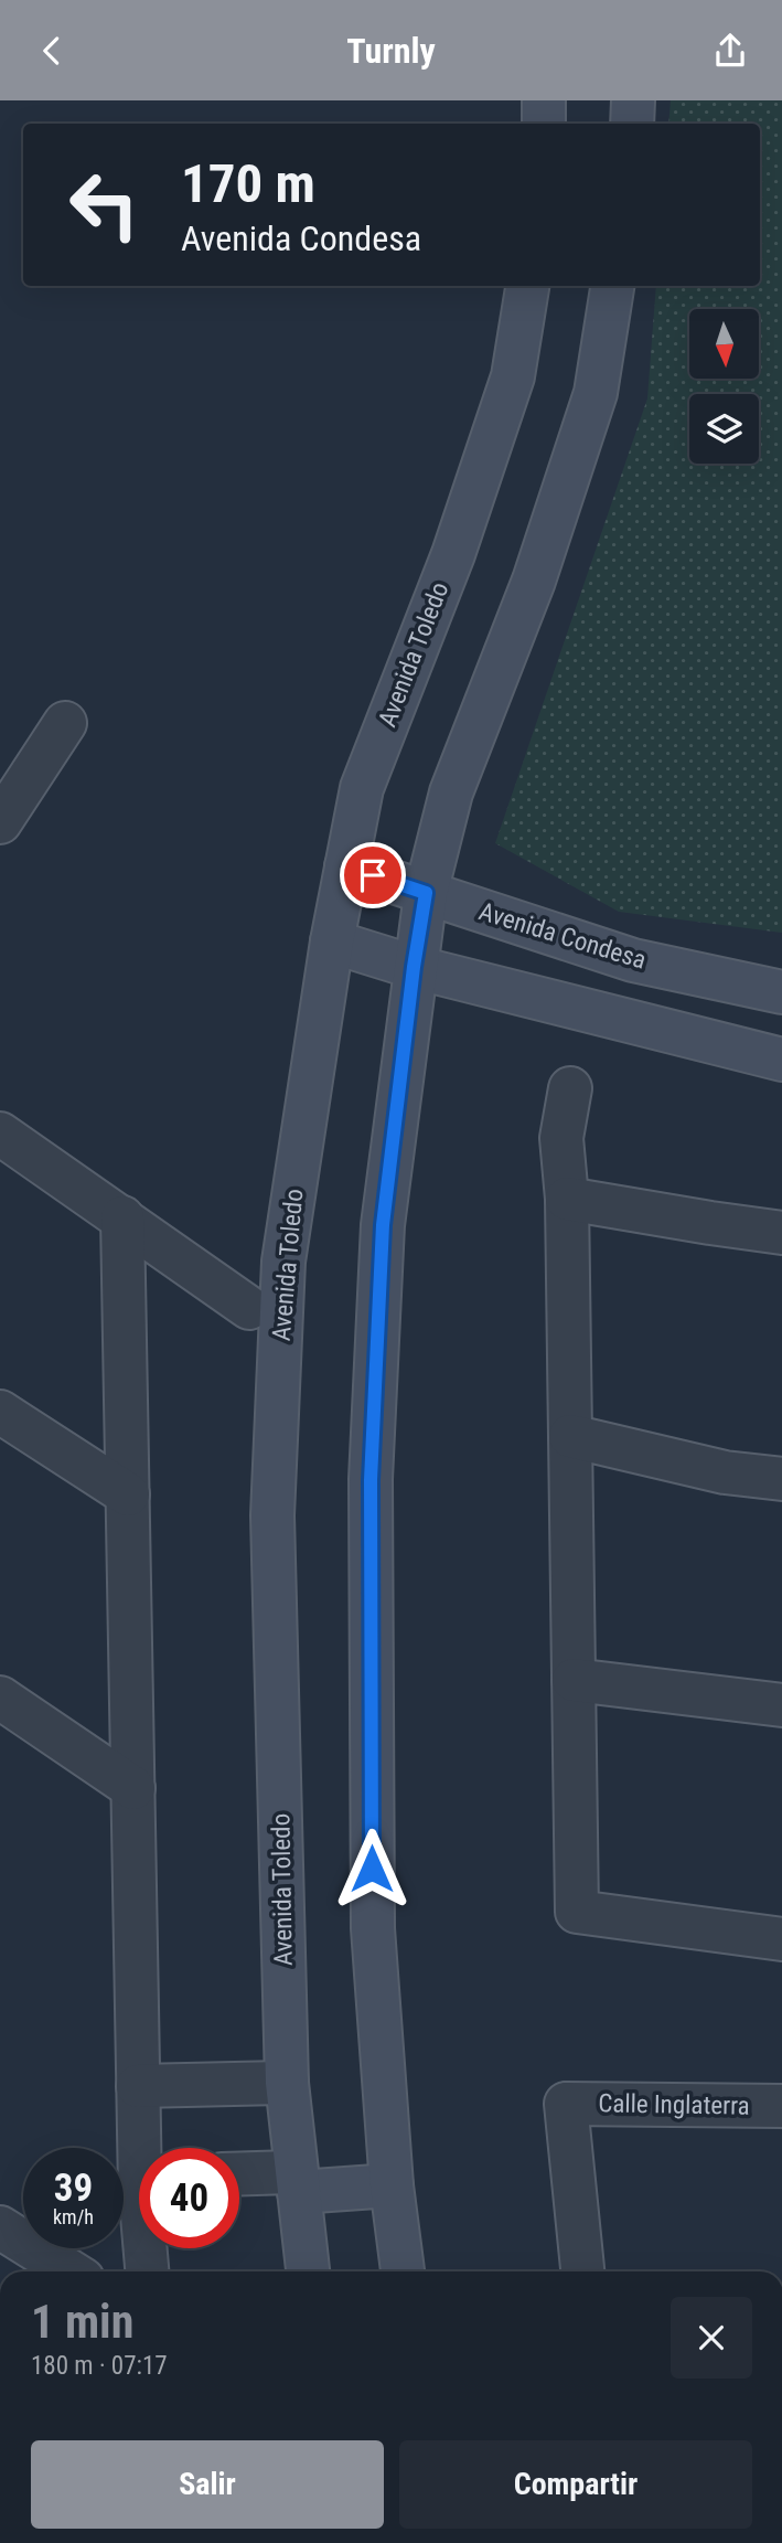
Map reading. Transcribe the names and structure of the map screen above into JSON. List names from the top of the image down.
{
  "streets": {
    "street": ["Avenida Toledo", "Avenida Condesa", "Calle Inglaterra"]
  },
  "crossings": [
    ["Avenida Toledo", "Avenida Condesa"]
  ],
  "north": "bottom",
  "page": {
    "header": "Turnly",
    "turn": ["170 m", "Avenida Condesa"],
    "speed": "39 km/h",
    "limit": "40",
    "heading": ["1 min", "180 m · 07:17"],
    "buttons": ["Salir", "Compartir"]
  }
}
